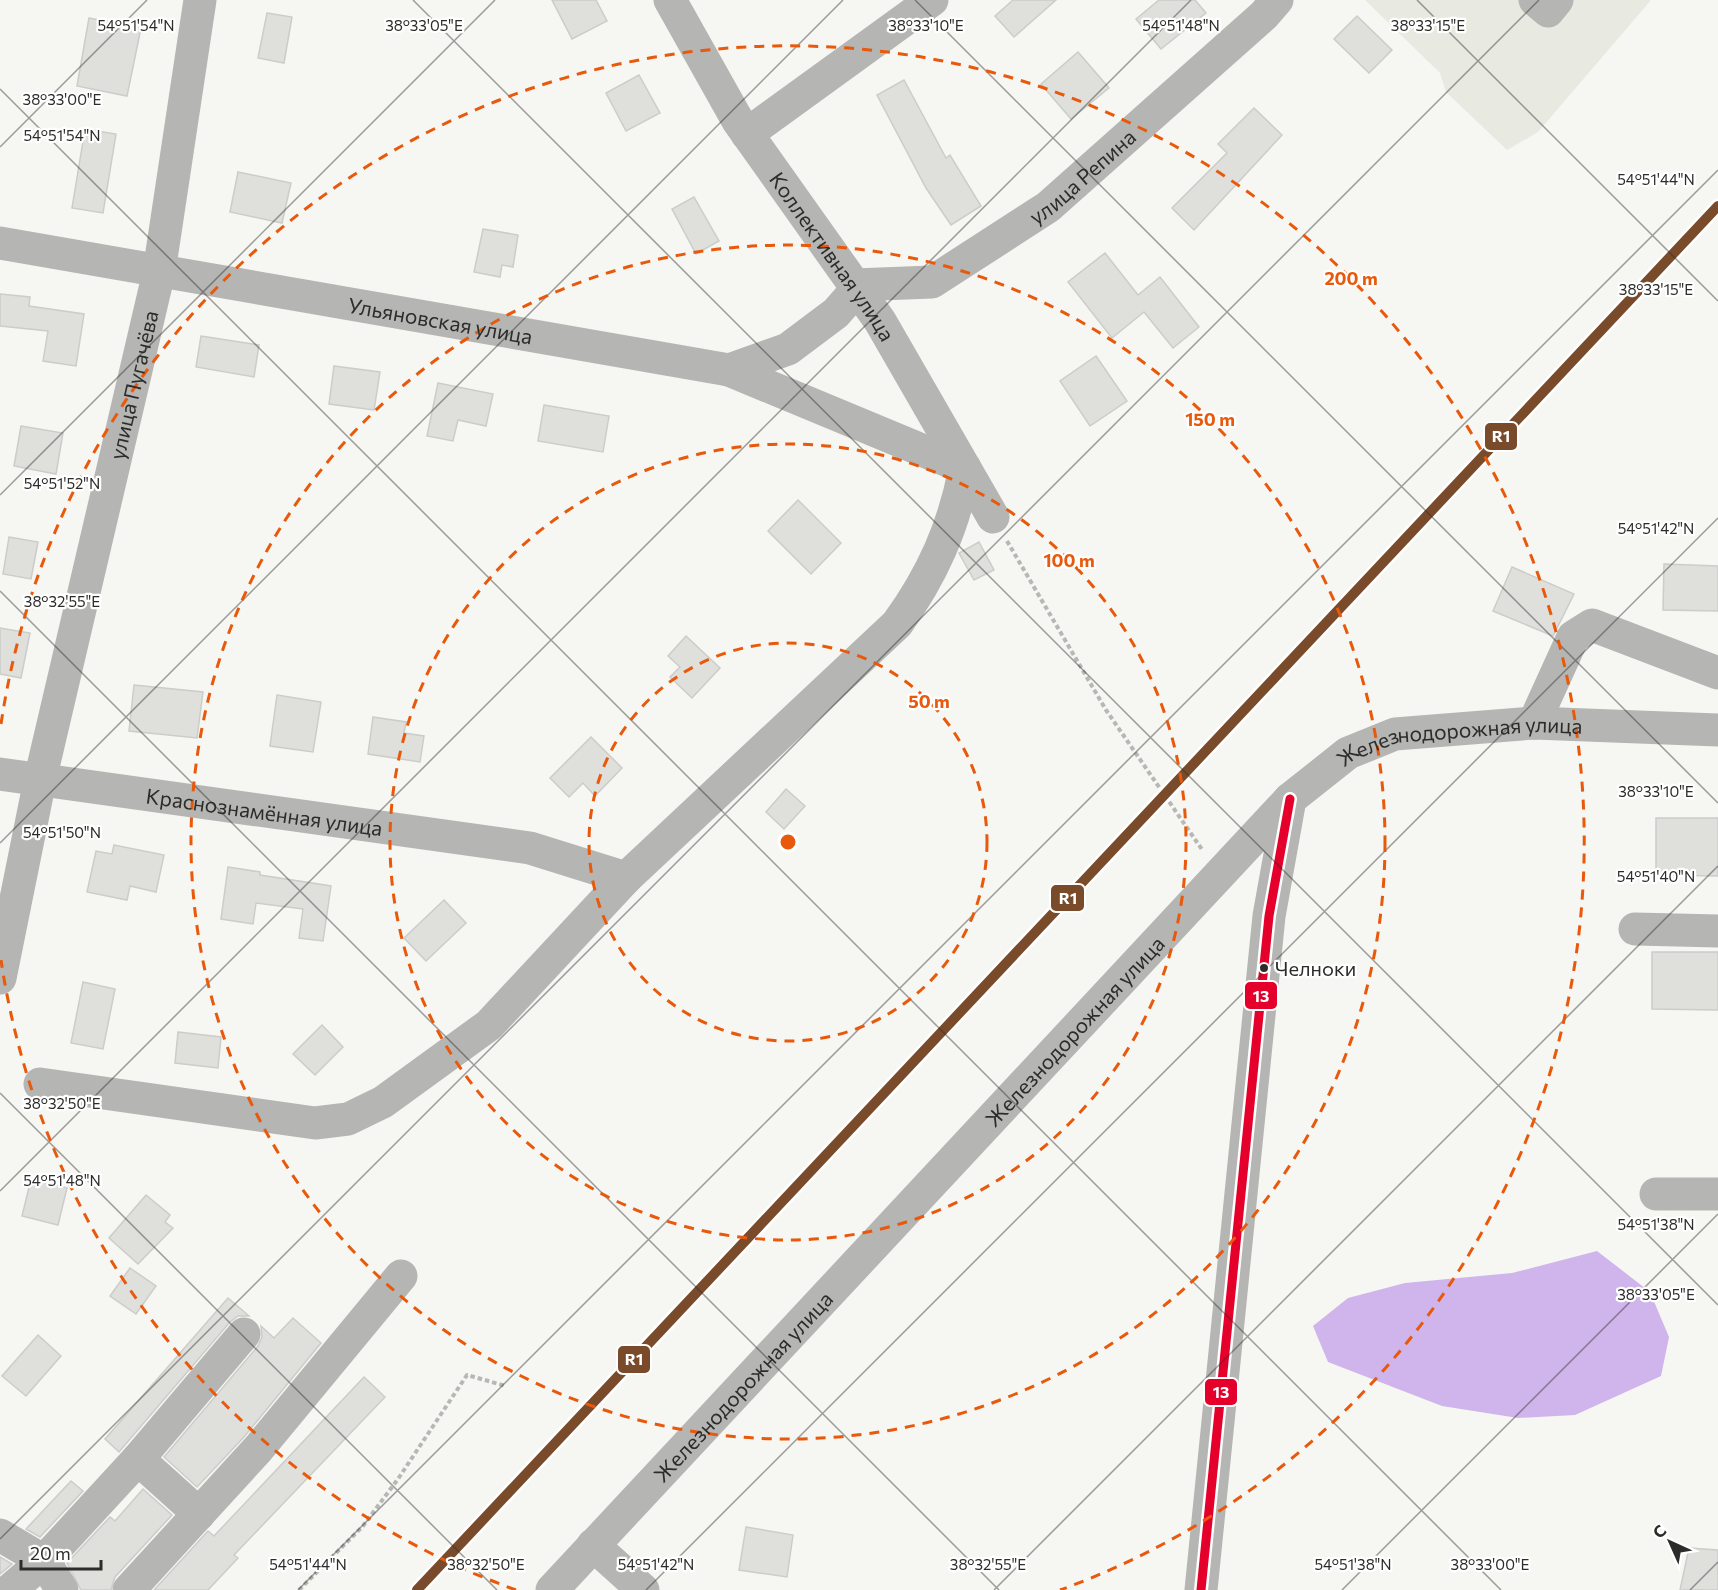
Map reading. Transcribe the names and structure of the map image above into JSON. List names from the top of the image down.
{
  "streets": {
    "street": [
      "улица Репина",
      "Коллективная улица",
      "Ульяновская улица",
      "улица Пугачёва",
      "Железнодорожная улица",
      "Краснознамённая улица"
    ]
  },
  "crossings": [
    ["улица Репина", "Коллективная улица"],
    ["улица Репина", "Ульяновская улица"],
    ["Коллективная улица", "Ульяновская улица"],
    ["Ульяновская улица", "улица Пугачёва"],
    ["улица Пугачёва", "Краснознамённая улица"]
  ],
  "places": ["Челноки"],
  "lines": ["transit line R1", "transit line 13"],
  "scale_bar": "20 m",
  "north": "top left",
  "coordinates": [
    "38°33'05\"E",
    "38°33'10\"E",
    "54°51'54\"N",
    "54°51'48\"N",
    "38°33'15\"E",
    "38°33'00\"E",
    "54°51'44\"N",
    "54°51'52\"N",
    "54°51'42\"N",
    "38°32'55\"E",
    "54°51'50\"N",
    "54°51'40\"N",
    "38°32'50\"E",
    "54°51'38\"N"
  ],
  "rings": [
    "200 m",
    "150 m",
    "100 m",
    "50 m"
  ]
}
